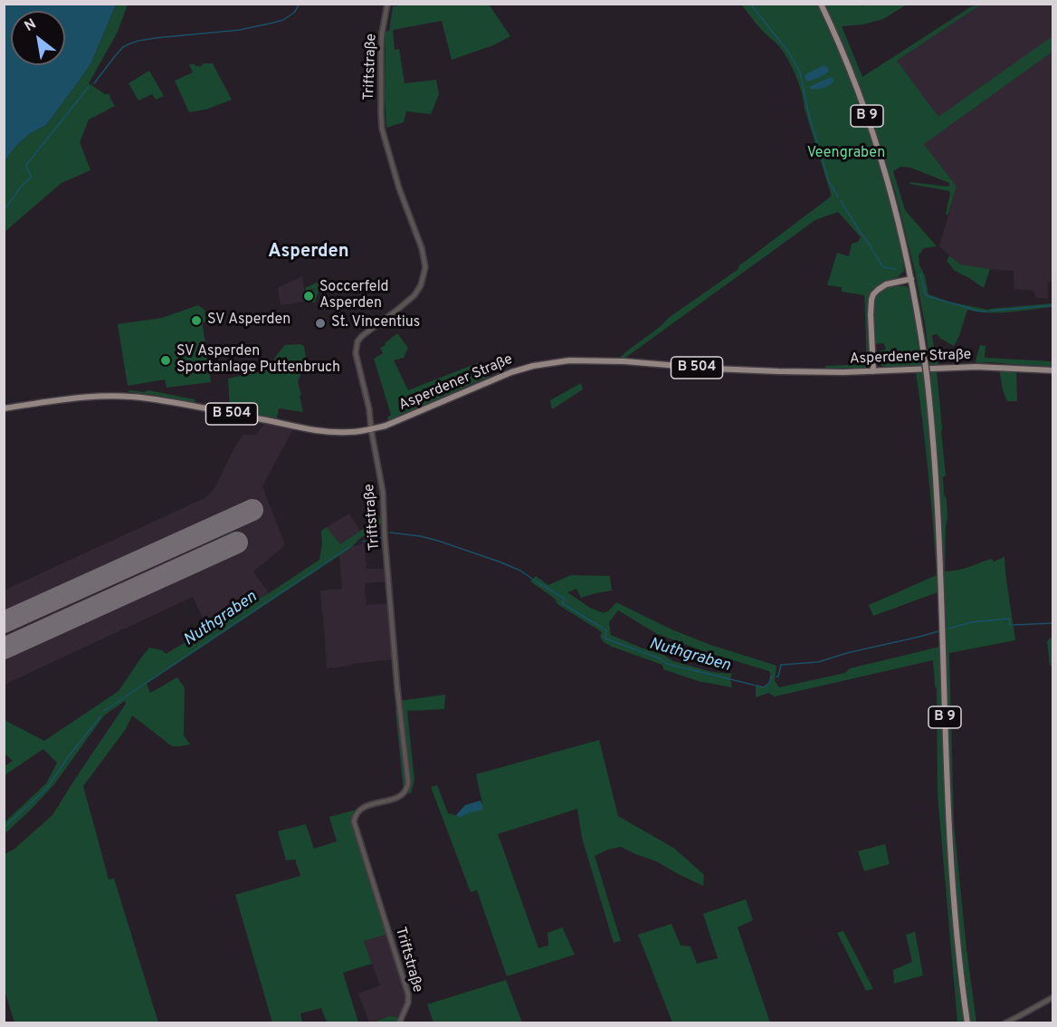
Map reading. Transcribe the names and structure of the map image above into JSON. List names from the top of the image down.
{
  "streets": {
    "main road": ["B 9", "Asperdener Straße", "B 504"],
    "street": ["Triftstraße"]
  },
  "crossings": [
    ["Triftstraße", "Asperdener Straße"]
  ],
  "districts": ["Asperden"],
  "water": ["Nuthgraben"],
  "parks": ["Veengraben"],
  "places": [
    "Soccerfeld Asperden",
    "SV Asperden",
    "St. Vincentius",
    "SV Asperden Sportanlage Puttenbruch"
  ],
  "north": "top left"
}
